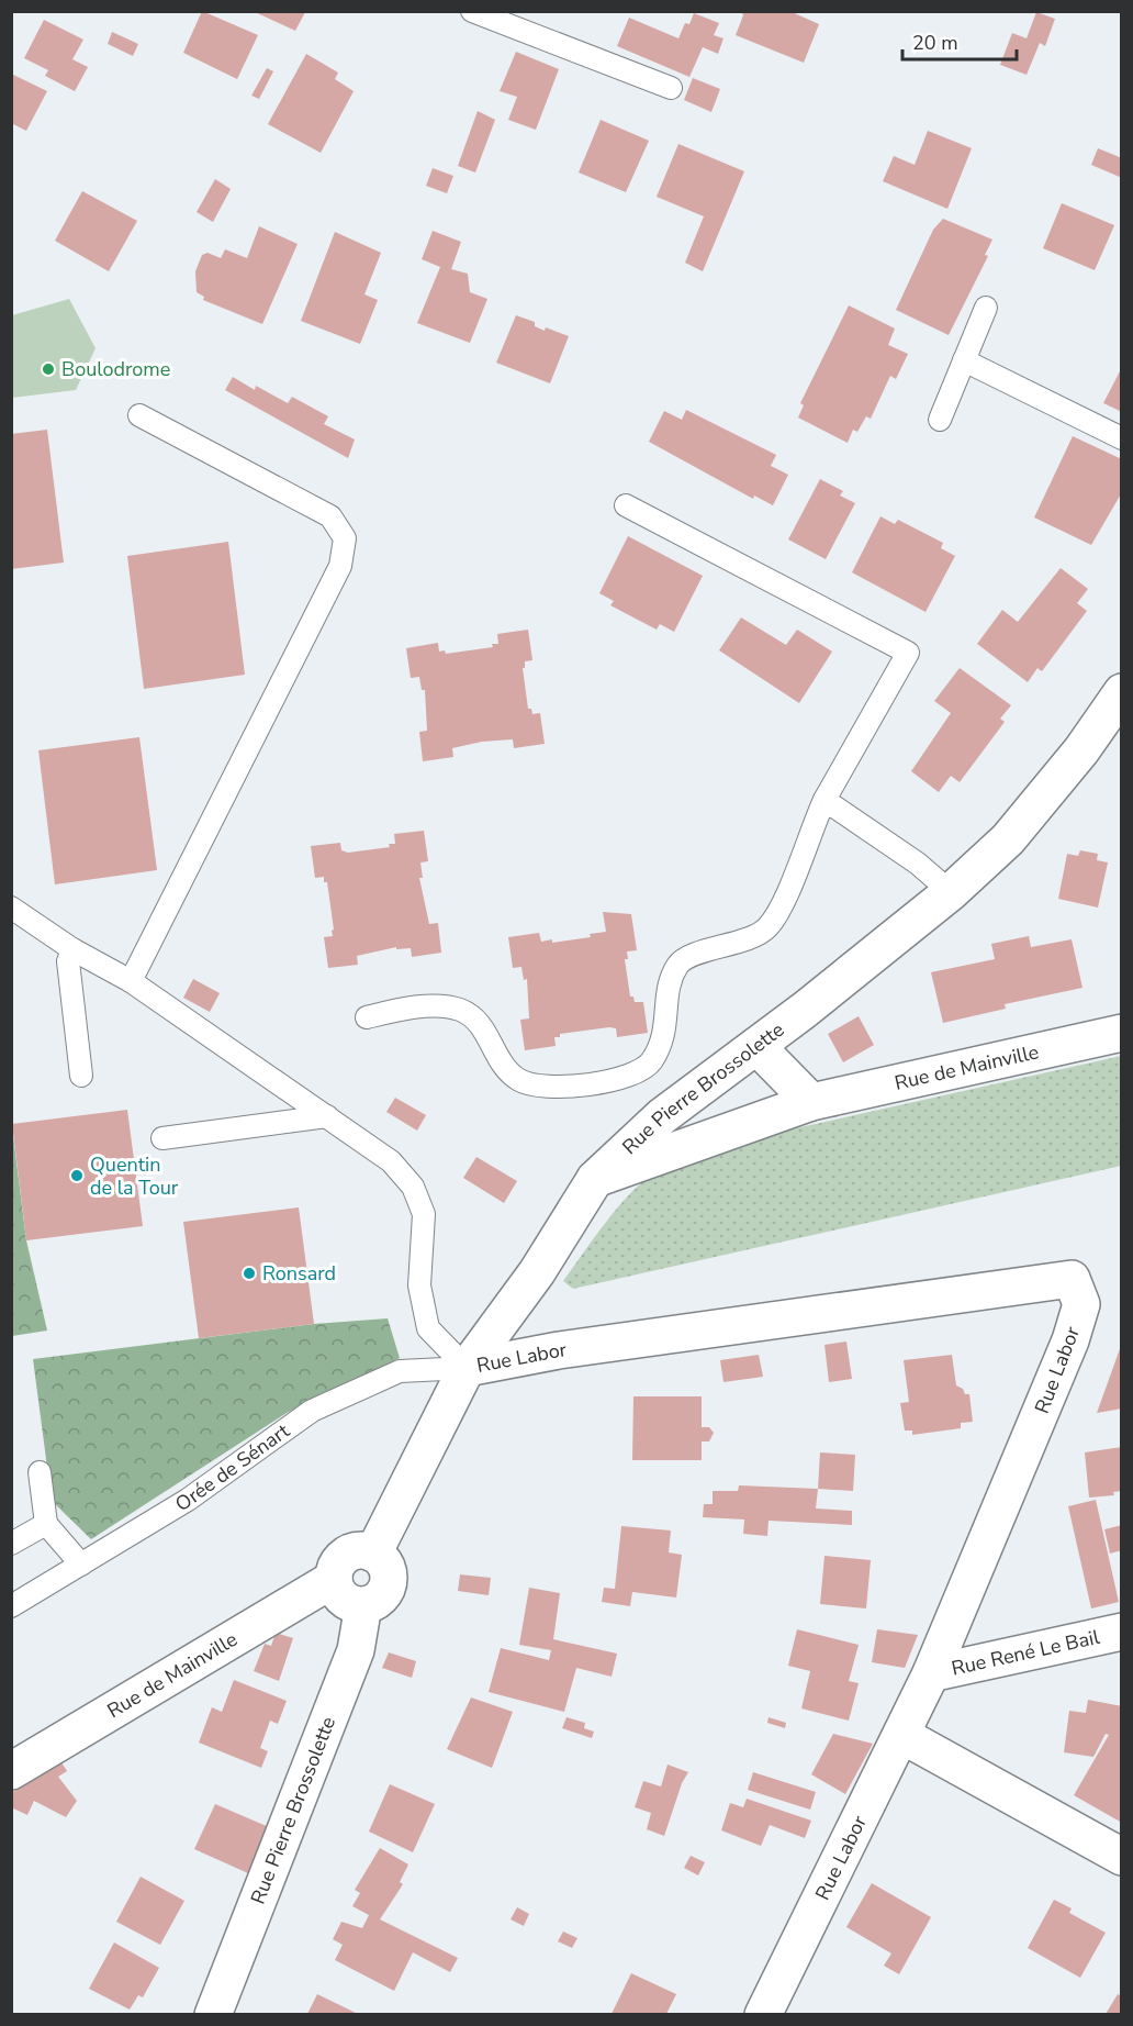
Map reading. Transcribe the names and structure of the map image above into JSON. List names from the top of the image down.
{
  "streets": {
    "street": [
      "Rue de Mainville",
      "Rue Pierre Brossolette",
      "Rue Labor",
      "Rue René Le Bail"
    ],
    "lane": ["Orée de Sénart"]
  },
  "crossings": [
    ["Rue de Mainville", "Rue Pierre Brossolette"],
    ["Rue Pierre Brossolette", "Rue Labor"],
    ["Rue Pierre Brossolette", "Orée de Sénart"],
    ["Rue Labor", "Orée de Sénart"],
    ["Rue Labor", "Rue René Le Bail"]
  ],
  "places": ["Boulodrome", "Quentin de la Tour", "Ronsard"],
  "scale_bar": "20 m"
}
